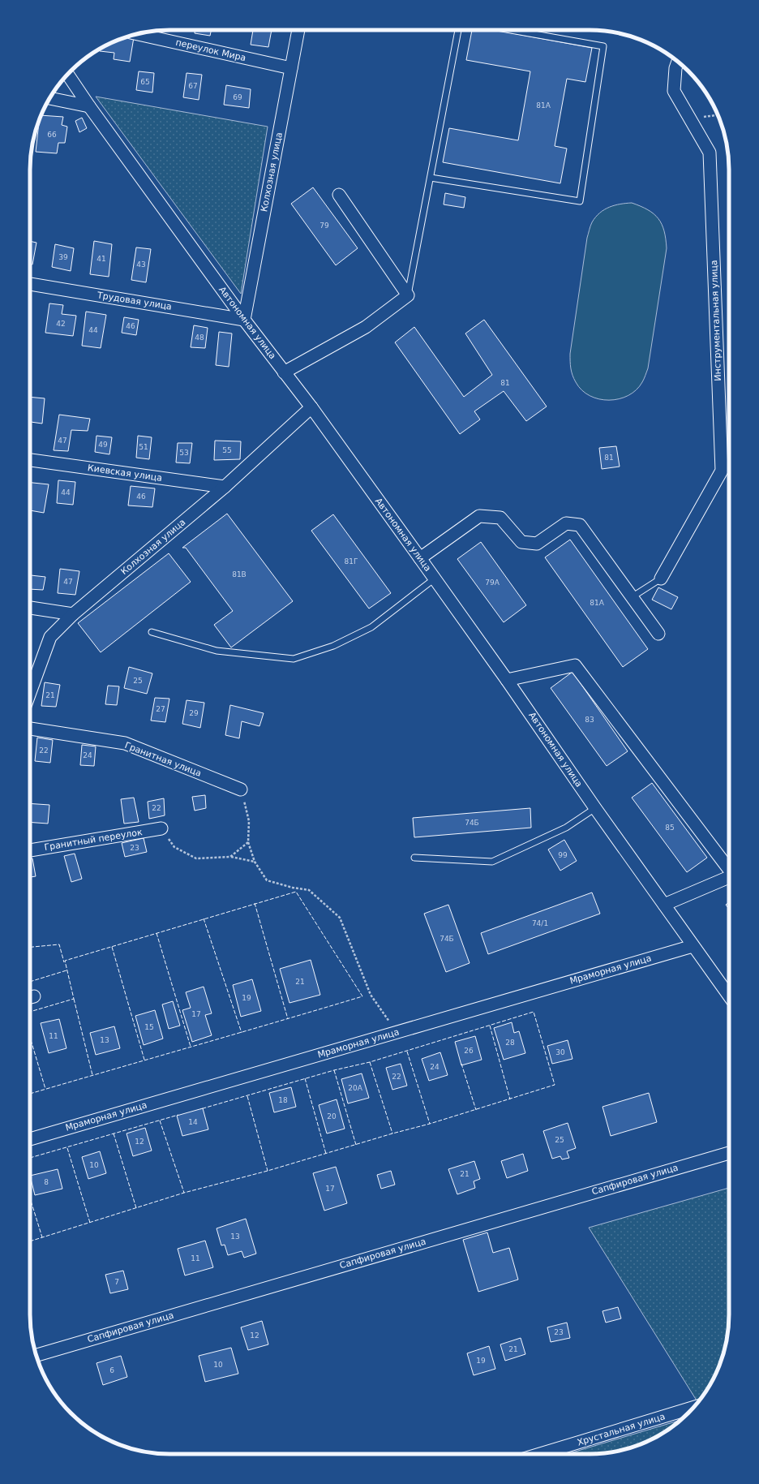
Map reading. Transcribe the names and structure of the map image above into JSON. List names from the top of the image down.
{
  "streets": {
    "street": [
      "переулок Мира",
      "Колхозная улица",
      "Трудовая улица",
      "Инструментальная улица",
      "Автономная улица",
      "Киевская улица",
      "Гранитная улица",
      "Гранитный переулок",
      "Мраморная улица",
      "Сапфировая улица",
      "Хрустальная улица"
    ]
  },
  "crossings": [
    ["переулок Мира", "Колхозная улица"],
    ["Колхозная улица", "Трудовая улица"],
    ["Колхозная улица", "Автономная улица"],
    ["Колхозная улица", "Киевская улица"],
    ["Трудовая улица", "Автономная улица"],
    ["Автономная улица", "Мраморная улица"]
  ],
  "house_numbers": [
    "65",
    "67",
    "69",
    "81А",
    "66",
    "79",
    "39",
    "41",
    "43",
    "42",
    "46",
    "44",
    "48",
    "81",
    "47",
    "49",
    "51",
    "55",
    "53",
    "81",
    "44",
    "46",
    "81Г",
    "81В",
    "47",
    "79А",
    "81А",
    "25",
    "21",
    "27",
    "29",
    "83",
    "22",
    "24",
    "22",
    "74Б",
    "85",
    "23",
    "99",
    "74/1",
    "74Б",
    "21",
    "19",
    "17",
    "15",
    "11",
    "13",
    "28",
    "26",
    "30",
    "24",
    "22",
    "20А",
    "18",
    "20",
    "14",
    "25",
    "12",
    "10",
    "21",
    "8",
    "17",
    "13",
    "11",
    "7",
    "23",
    "12",
    "21",
    "19",
    "10",
    "6"
  ]
}
